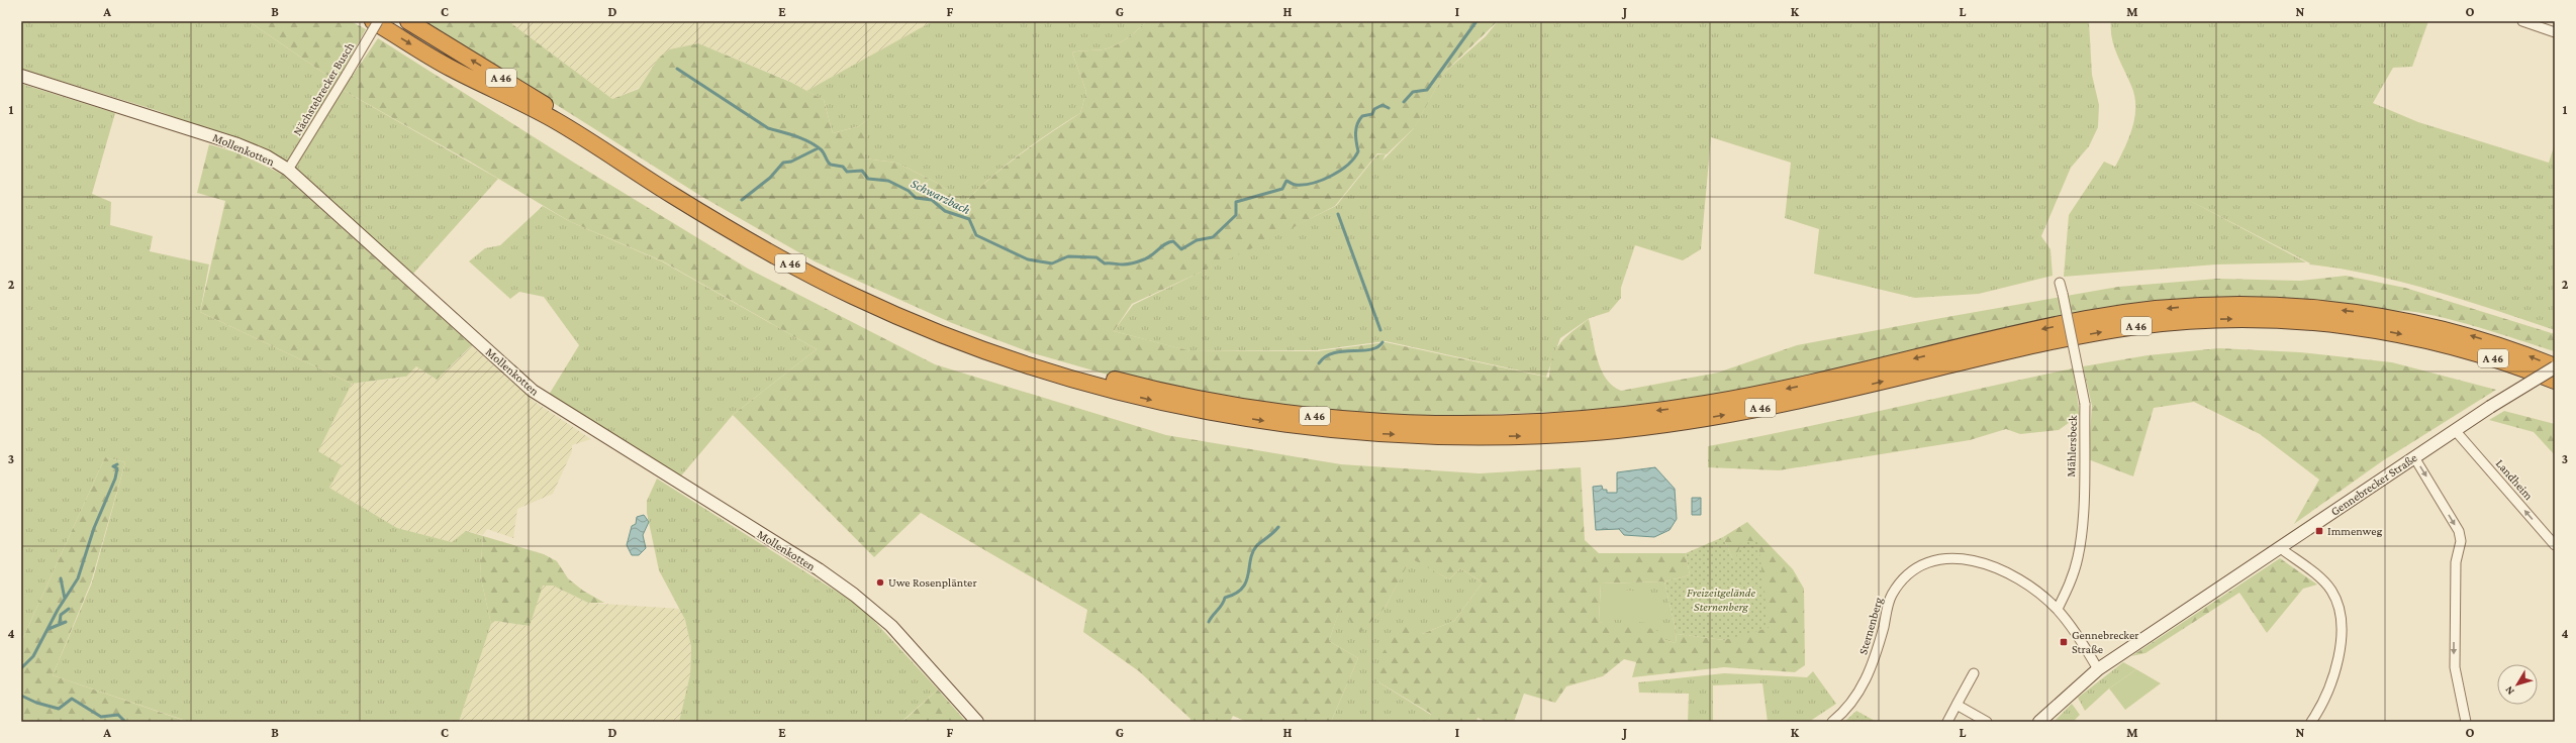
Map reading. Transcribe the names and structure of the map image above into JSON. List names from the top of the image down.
{
  "streets": {
    "highway": ["A 46"],
    "main road": ["Mollenkotten", "Gennebrecker Straße"],
    "street": [
      "Nächstebrecker Busch",
      "Mählersbeck",
      "Landheim",
      "Sternenberg"
    ]
  },
  "crossings": [
    ["A 46", "Gennebrecker Straße"],
    ["Nächstebrecker Busch", "Mollenkotten"],
    ["Mählersbeck", "Sternenberg"],
    ["Landheim", "Gennebrecker Straße"],
    ["Gennebrecker Straße", "Sternenberg"]
  ],
  "one_way": ["Landheim"],
  "water": ["Schwarzbach"],
  "parks": ["Freizeitgelände Sternenberg"],
  "places": {
    "transit": ["Immenweg", "Gennebrecker Straße"],
    "other": ["Uwe Rosenplänter"]
  },
  "north": "bottom left",
  "grid": {
    "columns": [
      "A",
      "B",
      "C",
      "D",
      "E",
      "F",
      "G",
      "H",
      "I",
      "J",
      "K",
      "L",
      "M",
      "N",
      "O"
    ],
    "rows": [
      "1",
      "2",
      "3",
      "4"
    ]
  }
}
